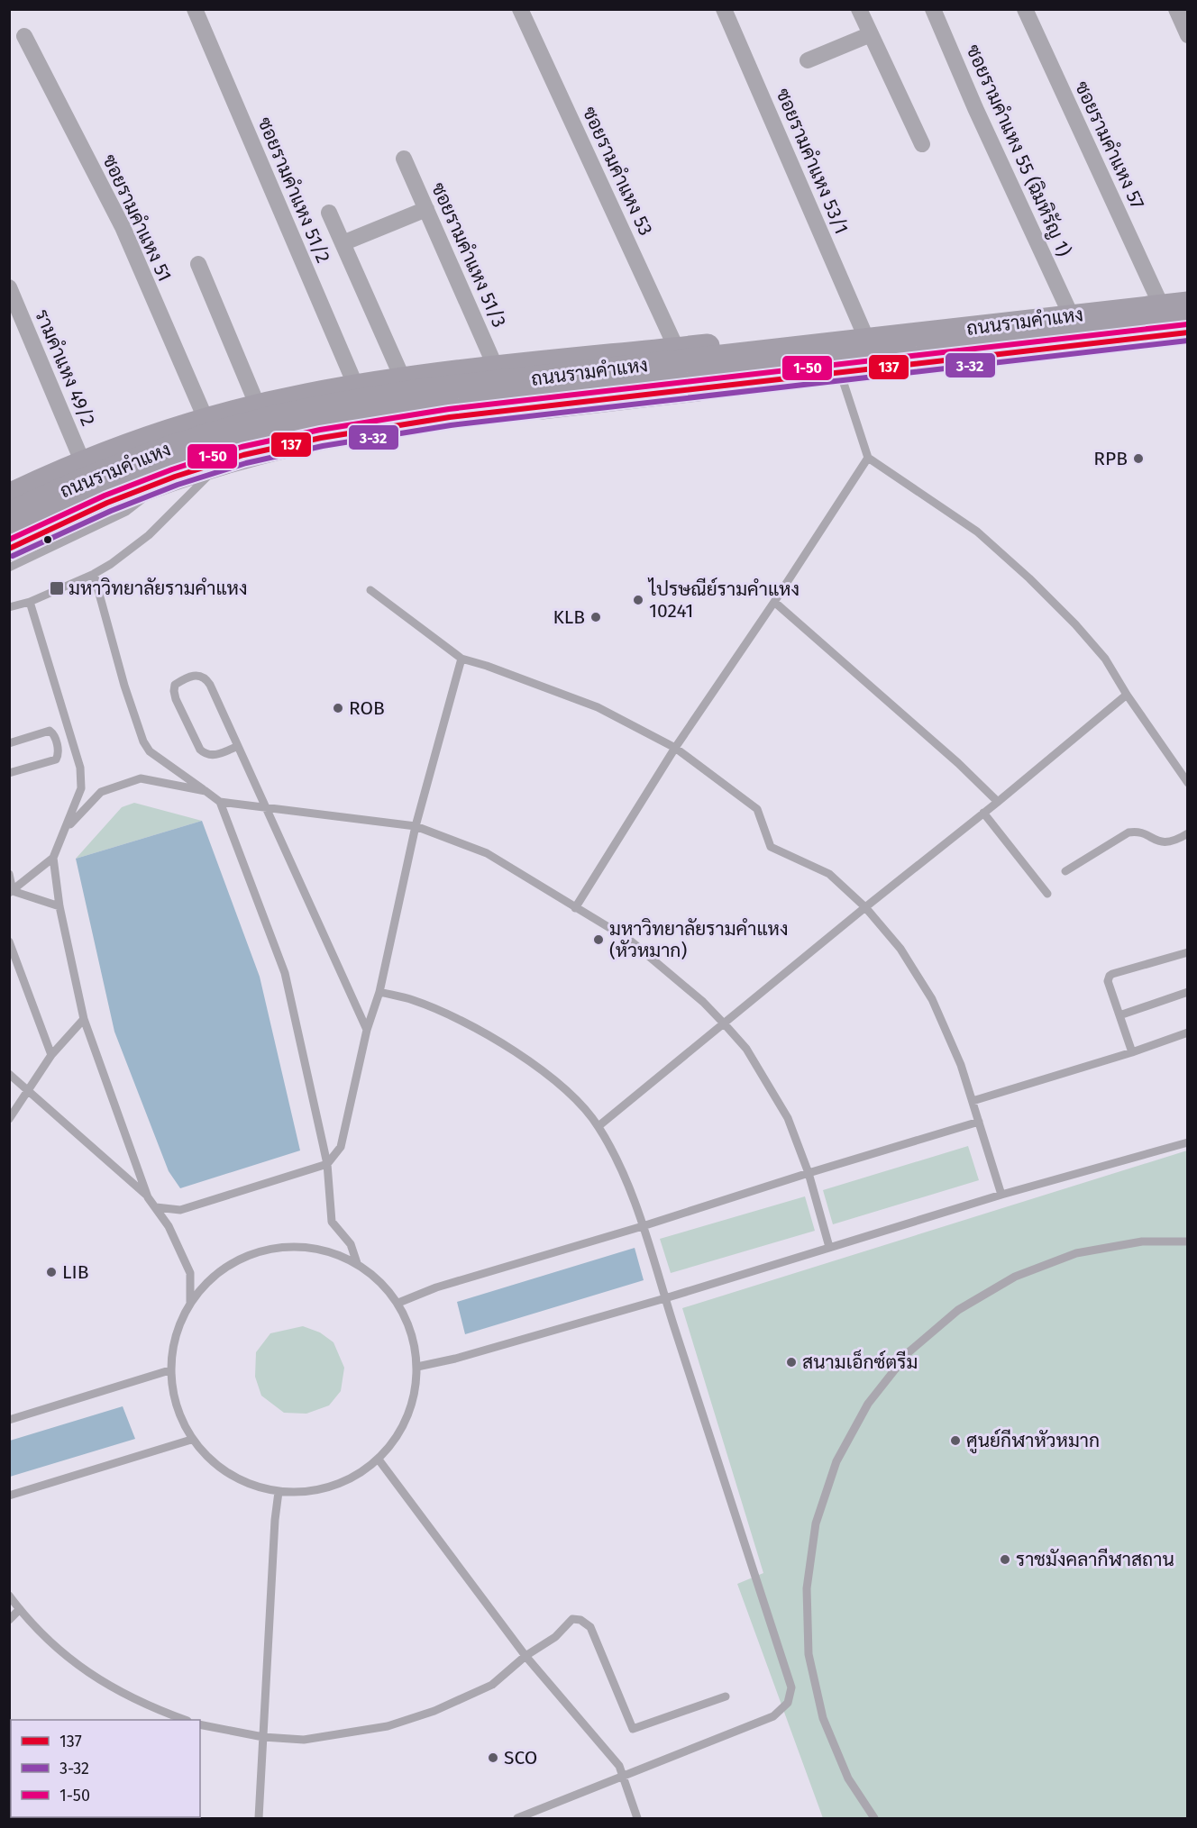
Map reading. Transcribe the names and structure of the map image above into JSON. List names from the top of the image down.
{
  "streets": {
    "main road": ["ถนนรามคำแหง"],
    "street": [
      "ซอยรามคำแหง 57",
      "ซอยรามคำแหง 55 (ฉิมหิรัญ 1)",
      "ซอยรามคำแหง 53/1",
      "ซอยรามคำแหง 53",
      "ซอยรามคำแหง 51/2",
      "ซอยรามคำแหง 51",
      "ซอยรามคำแหง 51/3",
      "รามคำแหง 49/2"
    ]
  },
  "crossings": [
    ["ซอยรามคำแหง 57", "ถนนรามคำแหง"],
    ["ซอยรามคำแหง 55 (ฉิมหิรัญ 1)", "ถนนรามคำแหง"],
    ["ซอยรามคำแหง 53/1", "ถนนรามคำแหง"],
    ["ซอยรามคำแหง 53", "ถนนรามคำแหง"],
    ["ซอยรามคำแหง 51/2", "ถนนรามคำแหง"],
    ["ซอยรามคำแหง 51", "ถนนรามคำแหง"],
    ["ซอยรามคำแหง 51/3", "ถนนรามคำแหง"],
    ["ถนนรามคำแหง", "รามคำแหง 49/2"]
  ],
  "places": {
    "other": [
      "RPB",
      "ไปรษณีย์รามคำแหง 10241",
      "KLB",
      "ROB",
      "มหาวิทยาลัยรามคำแหง (หัวหมาก)",
      "LIB",
      "สนามเอ็กซ์ตรีม",
      "ศูนย์กีฬาหัวหมาก",
      "ราชมังคลากีฬาสถาน",
      "SCO"
    ],
    "transit": ["มหาวิทยาลัยรามคำแหง"]
  },
  "lines": ["transit line 1-50", "transit line 137", "transit line 3-32"],
  "legend": ["137", "3-32", "1-50"]
}
